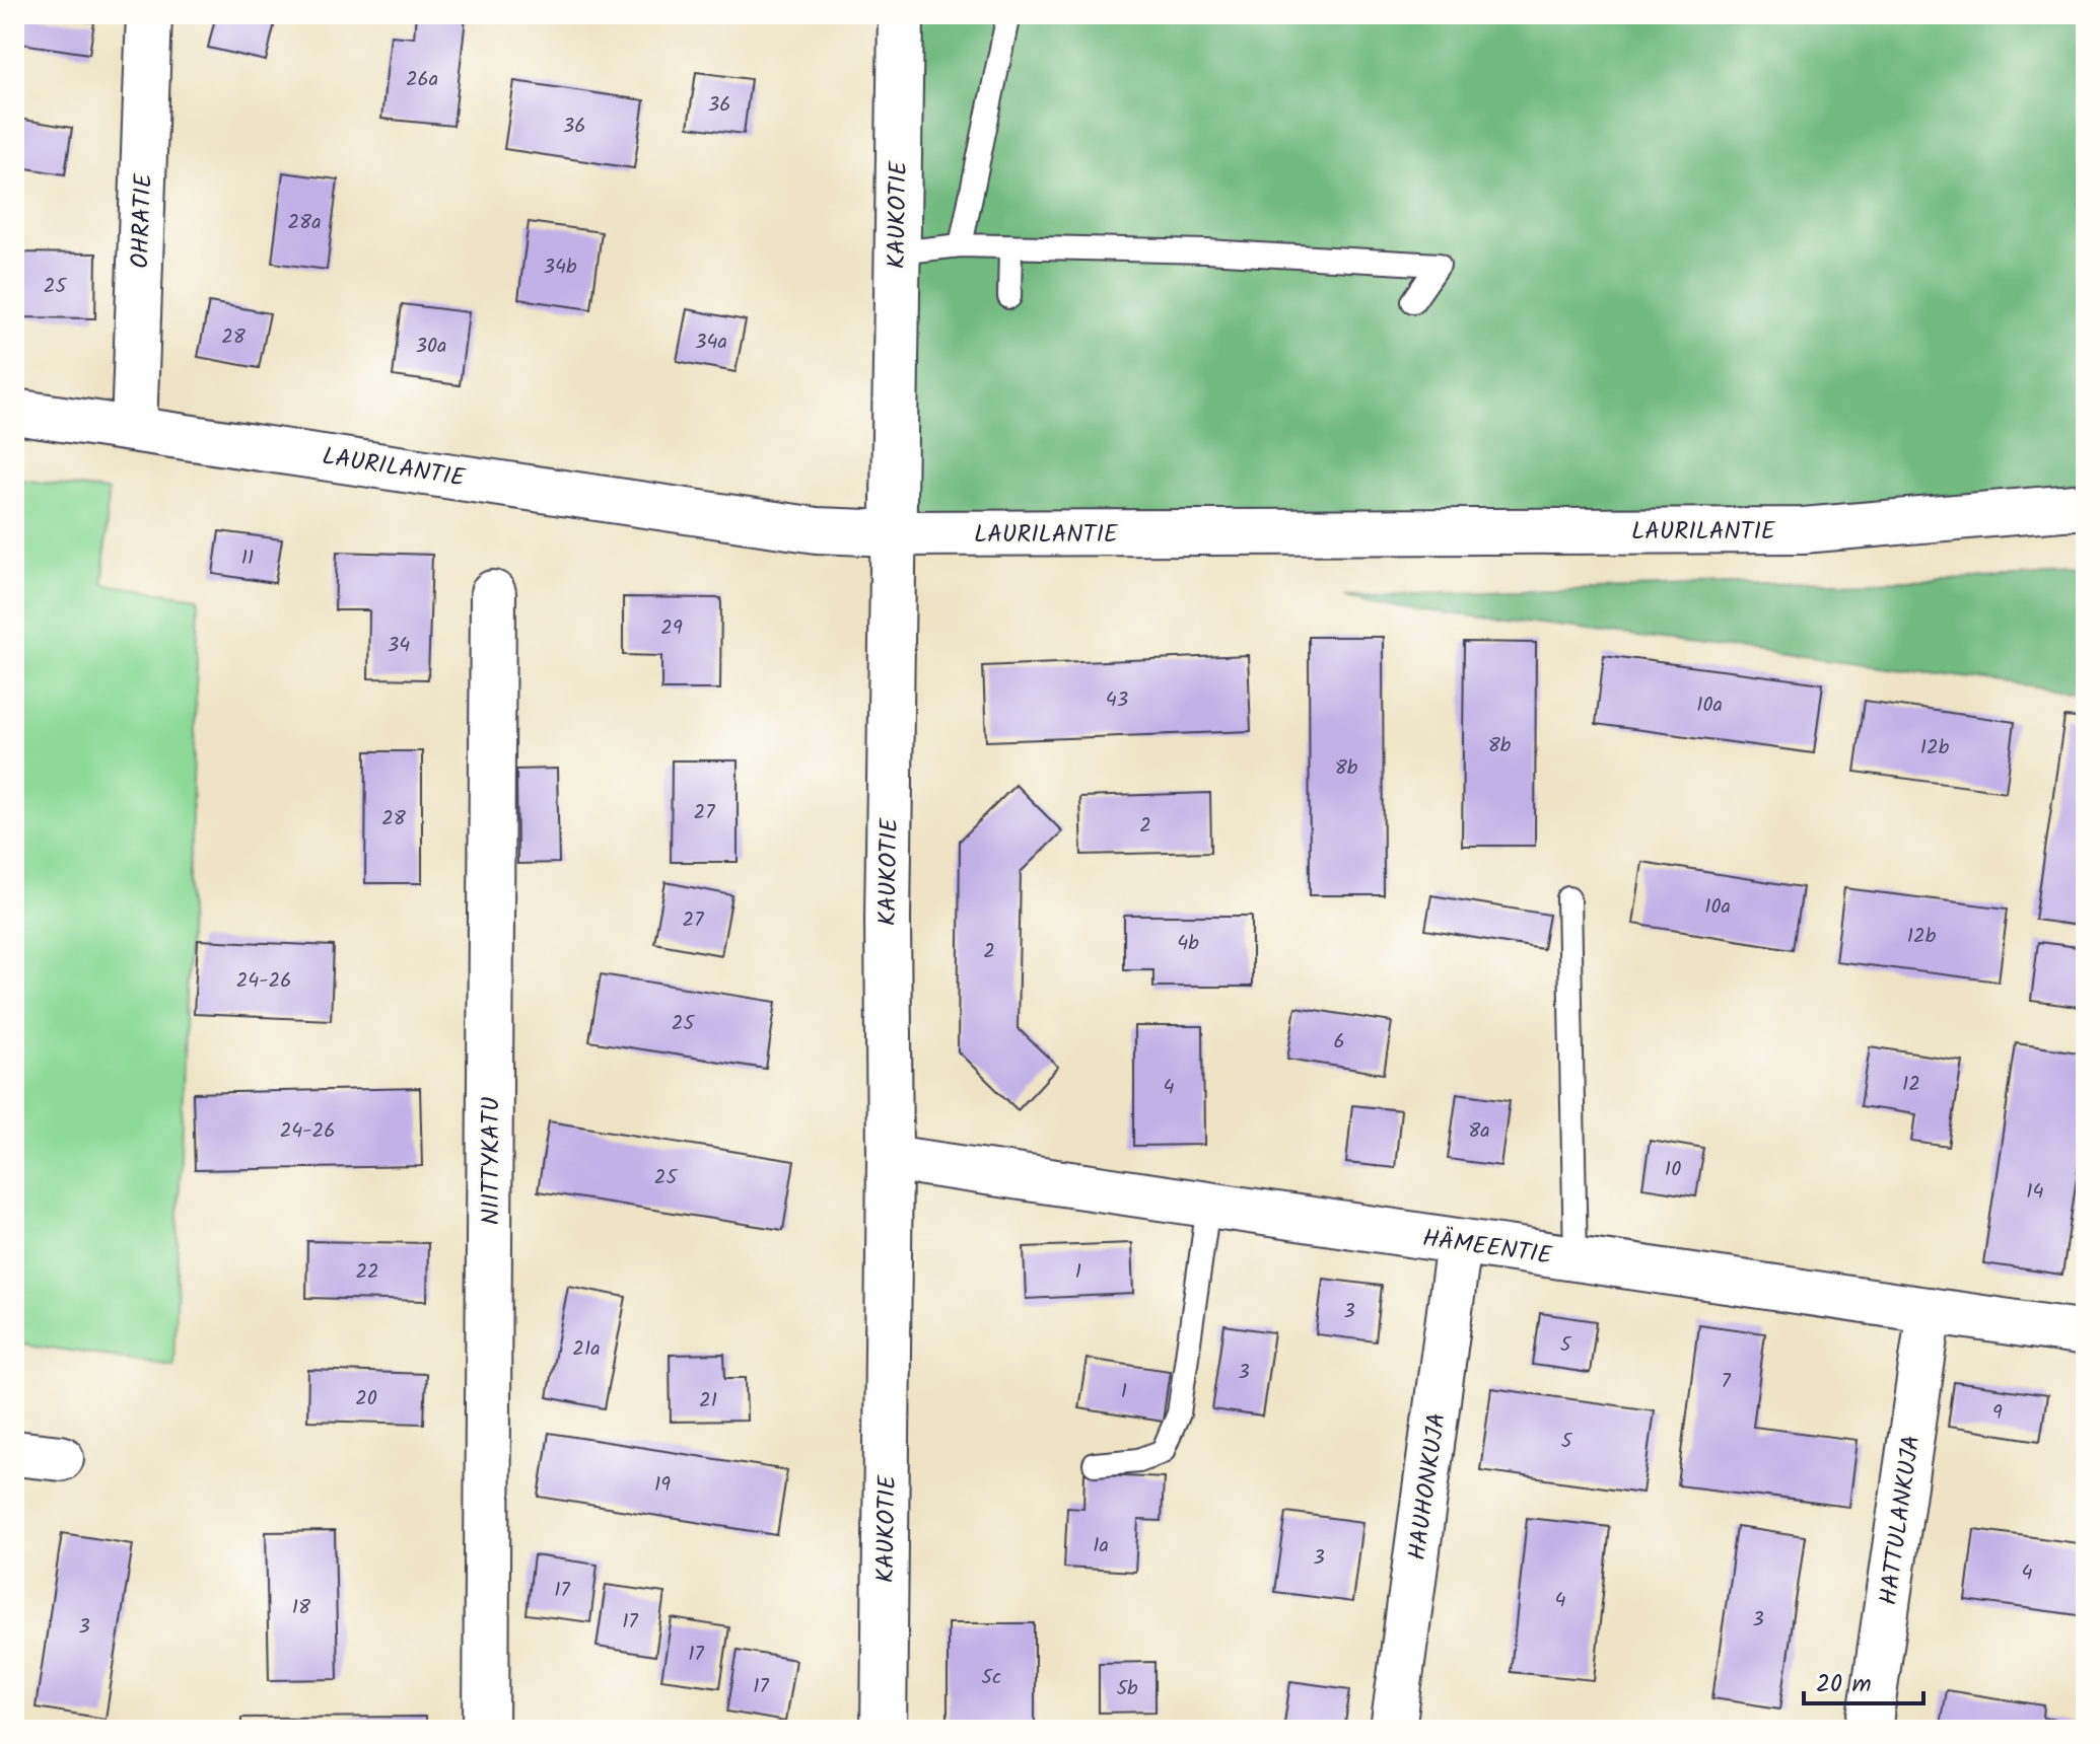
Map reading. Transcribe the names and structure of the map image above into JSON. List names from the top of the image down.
{
  "streets": {
    "street": [
      "KAUKOTIE",
      "OHRATIE",
      "LAURILANTIE",
      "NIITTYKATU",
      "HÄMEENTIE",
      "HAUHONKUJA",
      "HATTULANKUJA"
    ]
  },
  "crossings": [
    ["KAUKOTIE", "LAURILANTIE"],
    ["KAUKOTIE", "HÄMEENTIE"],
    ["OHRATIE", "LAURILANTIE"],
    ["HÄMEENTIE", "HAUHONKUJA"],
    ["HÄMEENTIE", "HATTULANKUJA"]
  ],
  "house_numbers": [
    "26a",
    "36",
    "36",
    "28a",
    "34b",
    "25",
    "28",
    "34a",
    "30a",
    "11",
    "29",
    "34",
    "43",
    "10a",
    "8b",
    "12b",
    "8b",
    "27",
    "28",
    "2",
    "10a",
    "27",
    "12b",
    "4b",
    "2",
    "24-26",
    "25",
    "6",
    "12",
    "4",
    "24-26",
    "8a",
    "10",
    "25",
    "14",
    "22",
    "1",
    "3",
    "5",
    "21a",
    "3",
    "7",
    "1",
    "20",
    "21",
    "9",
    "5",
    "19",
    "1a",
    "3",
    "4",
    "17",
    "4",
    "18",
    "3",
    "17",
    "3",
    "17",
    "5c",
    "17",
    "5b"
  ],
  "scale_bar": "20 m"
}
